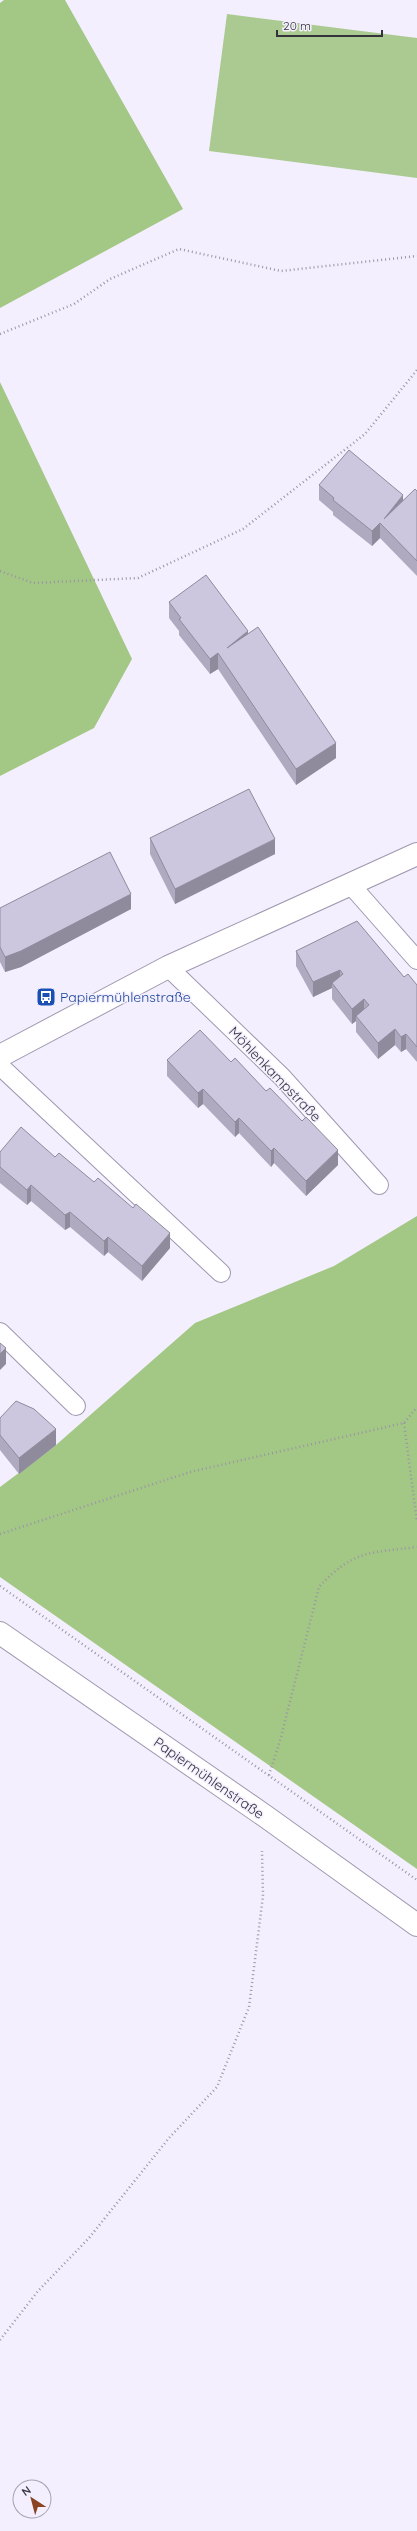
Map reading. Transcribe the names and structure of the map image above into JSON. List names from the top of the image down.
{
  "streets": {
    "main road": ["Papiermühlenstraße"],
    "lane": ["Möhlenkampstraße"]
  },
  "places": {
    "bus stop": ["Papiermühlenstraße"]
  },
  "scale_bar": "20 m",
  "north": "top left"
}
